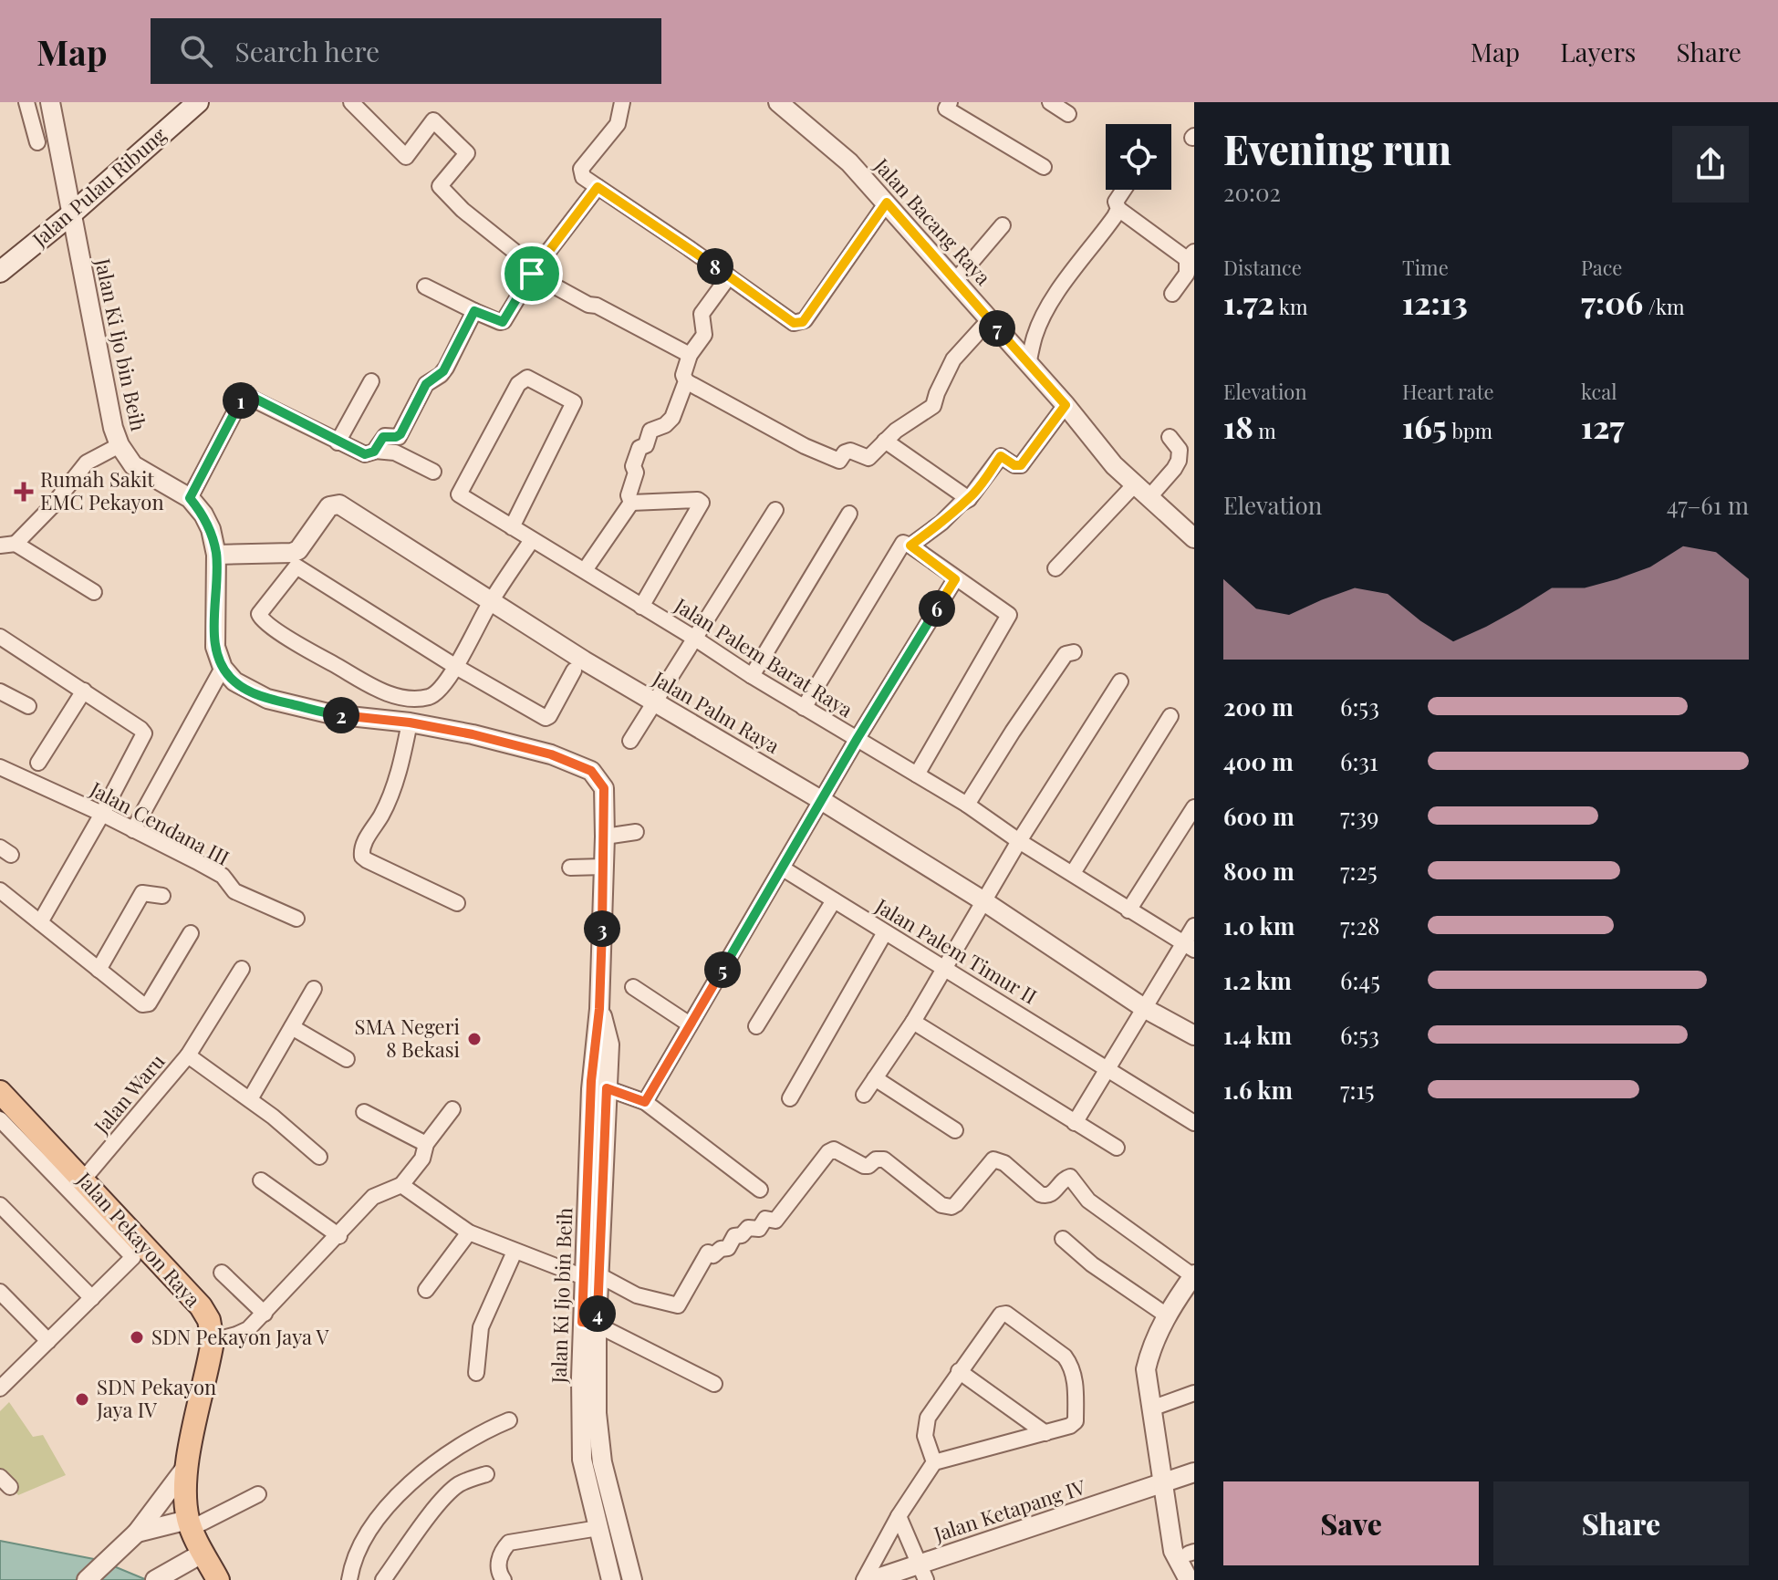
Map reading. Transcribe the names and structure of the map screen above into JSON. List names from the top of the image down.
{
  "streets": {
    "main road": ["Jalan Pulau Ribung", "Jalan Pekayon Raya"],
    "street": [
      "Jalan Bacang Raya",
      "Jalan Ki Ijo bin Beih",
      "Jalan Palem Barat Raya",
      "Jalan Palm Raya",
      "Jalan Cendana III",
      "Jalan Palem Timur II",
      "Jalan Waru",
      "Jalan Ketapang IV"
    ]
  },
  "crossings": [
    ["Jalan Pulau Ribung", "Jalan Ki Ijo bin Beih"],
    ["Jalan Ki Ijo bin Beih", "Jalan Palm Raya"],
    ["Jalan Waru", "Jalan Pekayon Raya"]
  ],
  "places": {
    "health": ["Rumah Sakit EMC Pekayon"],
    "other": ["SMA Negeri 8 Bekasi", "SDN Pekayon Jaya V", "SDN Pekayon Jaya IV"]
  },
  "page": {
    "header": "Map",
    "search": "Search here",
    "nav": ["Map", "Layers", "Share"],
    "heading": ["Evening run", "20:02"],
    "stats": [
      ["Distance", "1.72 km"],
      ["Time", "12:13"],
      ["Pace", "7:06 /km"],
      ["Elevation", "18 m"],
      ["Heart rate", "165 bpm"],
      ["kcal", "127"]
    ],
    "pins": [
      "8",
      "7",
      "1",
      "6",
      "2",
      "3",
      "5",
      "4"
    ],
    "chart": ["Elevation", "47–61 m"],
    "list": [
      {
        "name": "200 m",
        "note": "6:53"
      },
      {
        "name": "400 m",
        "note": "6:31"
      },
      {
        "name": "600 m",
        "note": "7:39"
      },
      {
        "name": "800 m",
        "note": "7:25"
      },
      {
        "name": "1.0 km",
        "note": "7:28"
      },
      {
        "name": "1.2 km",
        "note": "6:45"
      },
      {
        "name": "1.4 km",
        "note": "6:53"
      },
      {
        "name": "1.6 km",
        "note": "7:15"
      }
    ],
    "buttons": ["Save", "Share"]
  }
}
